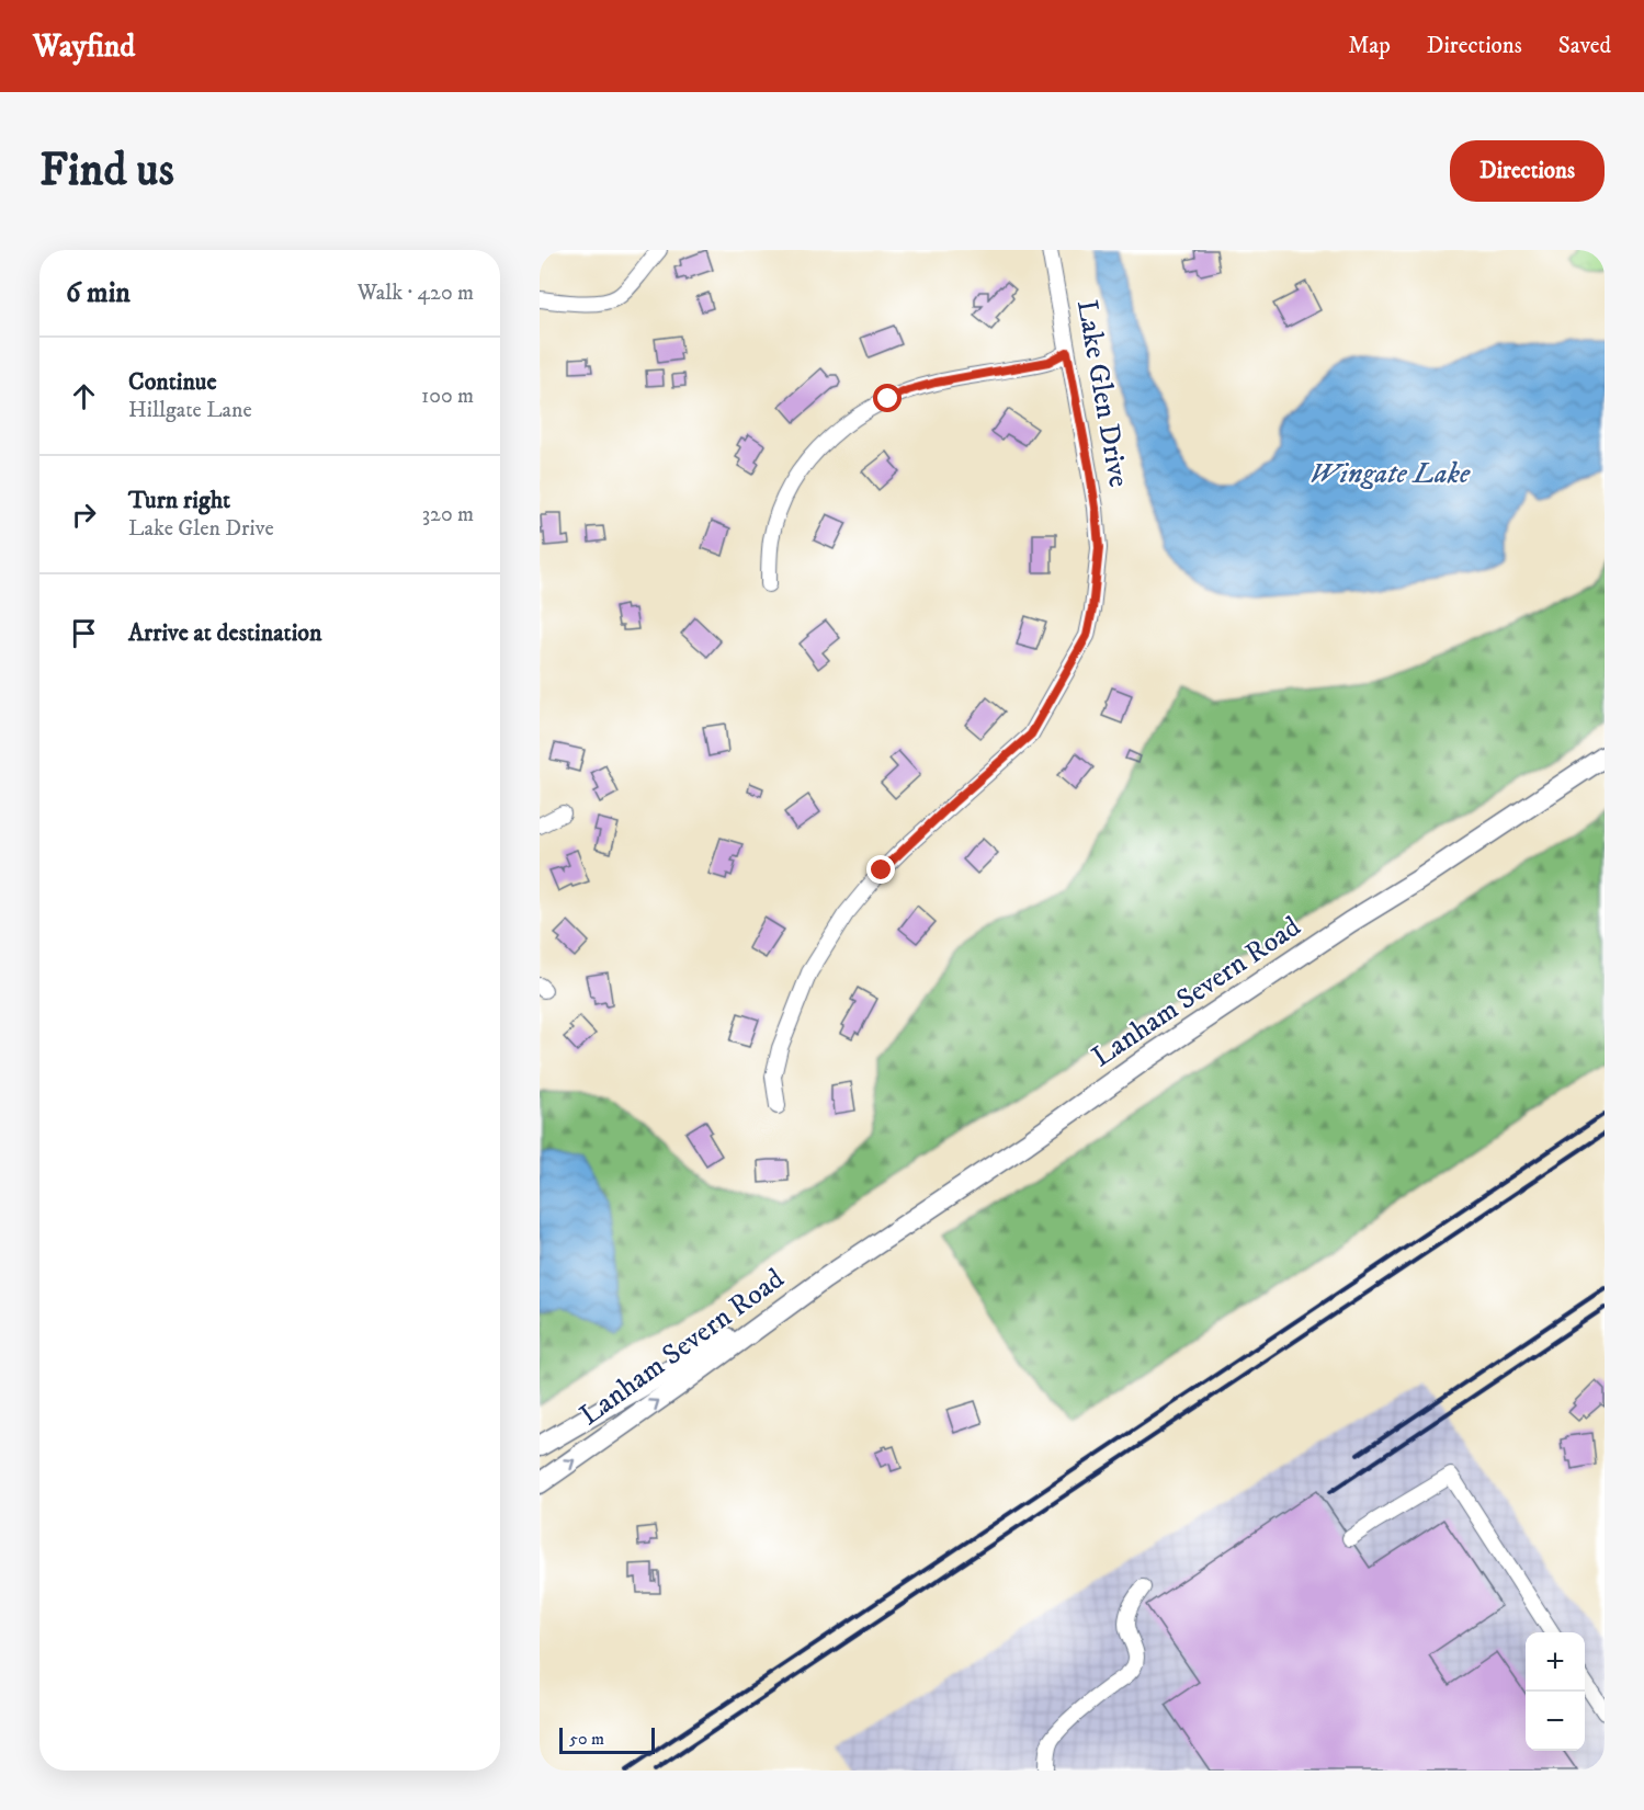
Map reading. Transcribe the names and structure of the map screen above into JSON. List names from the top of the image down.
{
  "streets": {
    "main road": ["Lanham Severn Road"],
    "street": ["Lake Glen Drive"]
  },
  "water": ["Wingate Lake"],
  "scale_bar": "50 m",
  "page": {
    "header": "Wayfind",
    "nav": ["Map", "Directions", "Saved"],
    "buttons": "Directions",
    "title": "Find us",
    "heading": ["6 min", "Walk · 420 m"],
    "list": [
      ["Continue", "Hillgate Lane", "100 m"],
      ["Turn right", "Lake Glen Drive", "320 m"],
      "Arrive at destination"
    ],
    "map_buttons": ["+", "−"],
    "scale": "50 m"
  }
}
